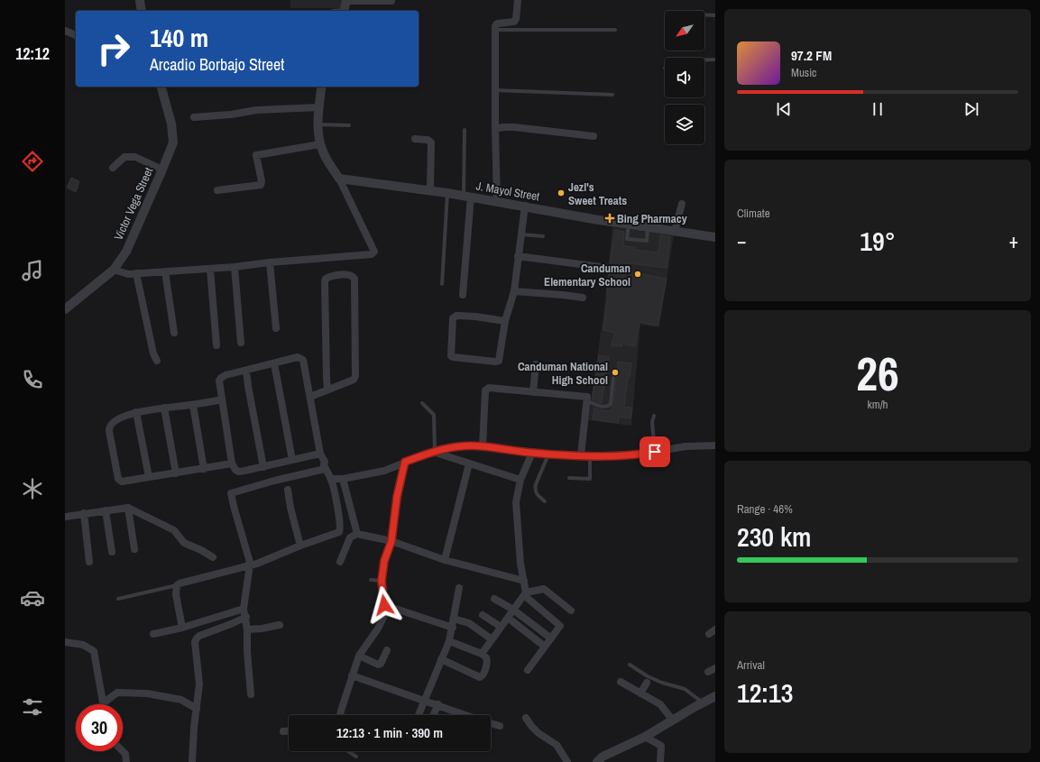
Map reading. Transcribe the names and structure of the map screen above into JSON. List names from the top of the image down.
{
  "streets": {
    "street": ["J. Mayol Street", "Victor Vega Street"]
  },
  "places": {
    "other": ["Jezl's Sweet Treats", "Canduman Elementary School", "Canduman National High School"],
    "health": ["Bing Pharmacy"]
  },
  "north": "bottom left",
  "page": {
    "tabs": "12:12",
    "turn": ["140 m", "Arcadio Borbajo Street"],
    "song": ["97.2 FM", "Music"],
    "tile": [
      "Climate",
      ["26", "km/h"],
      ["Range · 46%", "230 km"],
      ["Arrival", "12:13"]
    ],
    "heat": ["−", "19°", "+"],
    "limit": "30",
    "trip": "12:13 · 1 min · 390 m"
  }
}
